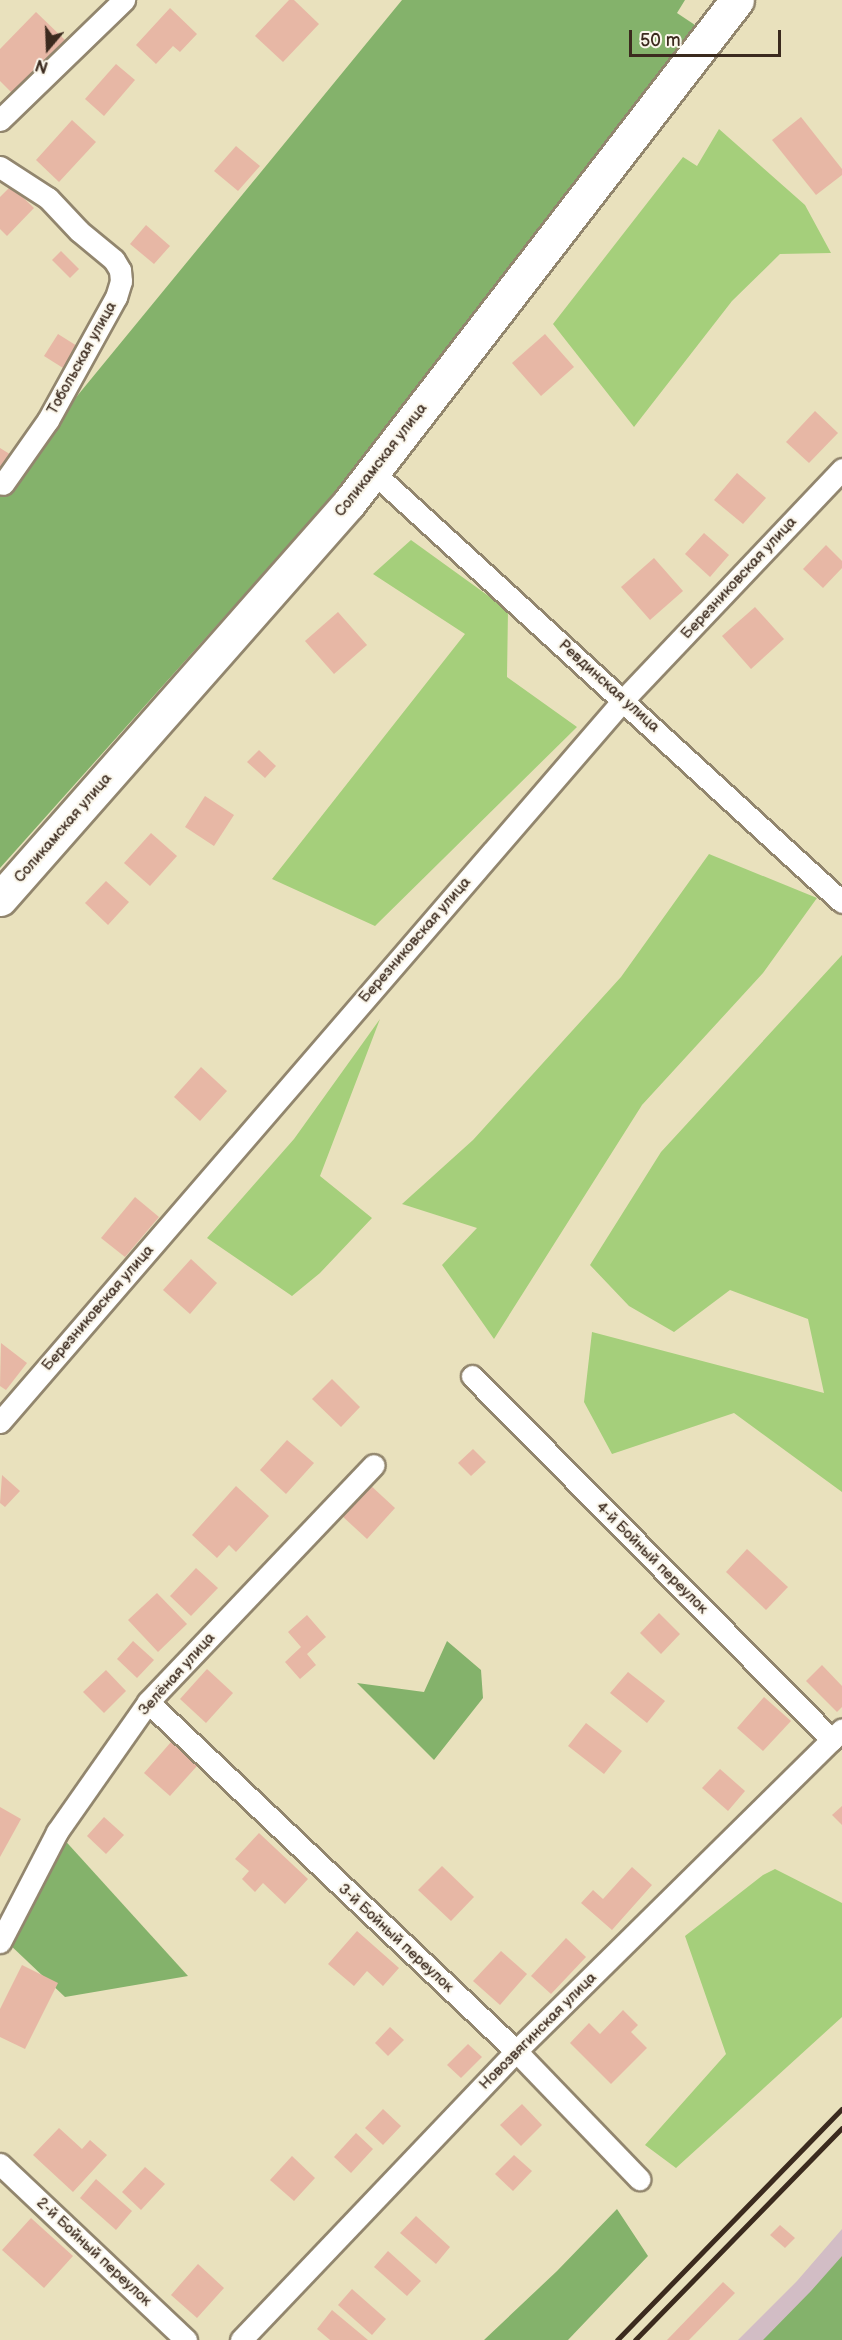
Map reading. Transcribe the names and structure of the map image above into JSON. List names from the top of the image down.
{
  "streets": {
    "main road": ["Соликамская улица"],
    "street": [
      "Тобольская улица",
      "Березниковская улица",
      "Ревдинская улица",
      "4-й Бойный переулок",
      "Зелёная улица",
      "3-й Бойный переулок",
      "Новозвягинская улица",
      "2-й Бойный переулок"
    ]
  },
  "crossings": [
    ["Соликамская улица", "Ревдинская улица"],
    ["Березниковская улица", "Ревдинская улица"],
    ["4-й Бойный переулок", "Новозвягинская улица"],
    ["Зелёная улица", "3-й Бойный переулок"],
    ["3-й Бойный переулок", "Новозвягинская улица"]
  ],
  "scale_bar": "50 m",
  "north": "bottom"
}
